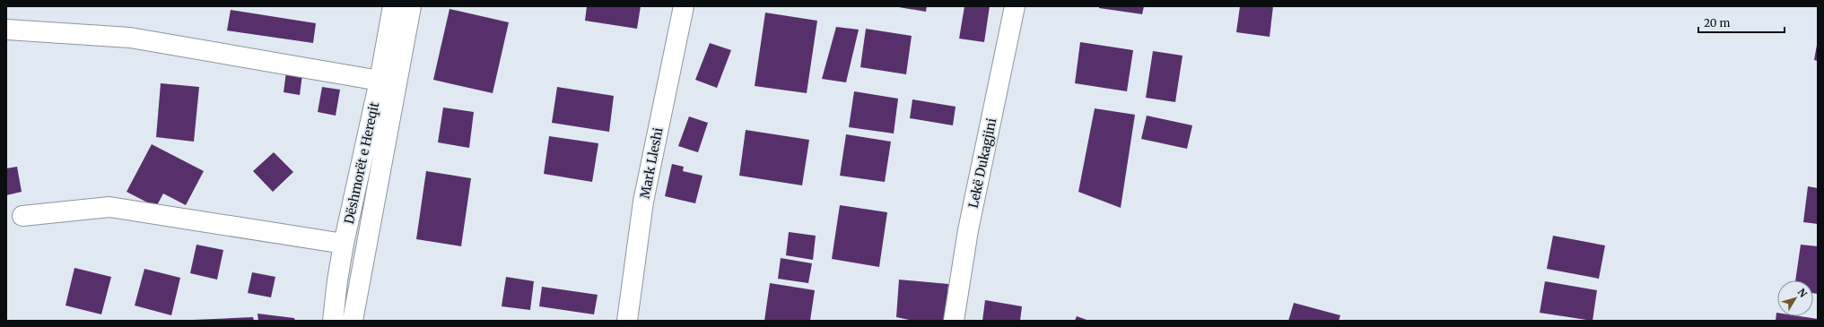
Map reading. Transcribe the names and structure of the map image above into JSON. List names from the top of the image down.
{
  "streets": {
    "street": ["Dëshmorët e Hereqit", "Mark Lleshi", "Lekë Dukagjini"]
  },
  "scale_bar": "20 m",
  "north": "top right"
}
